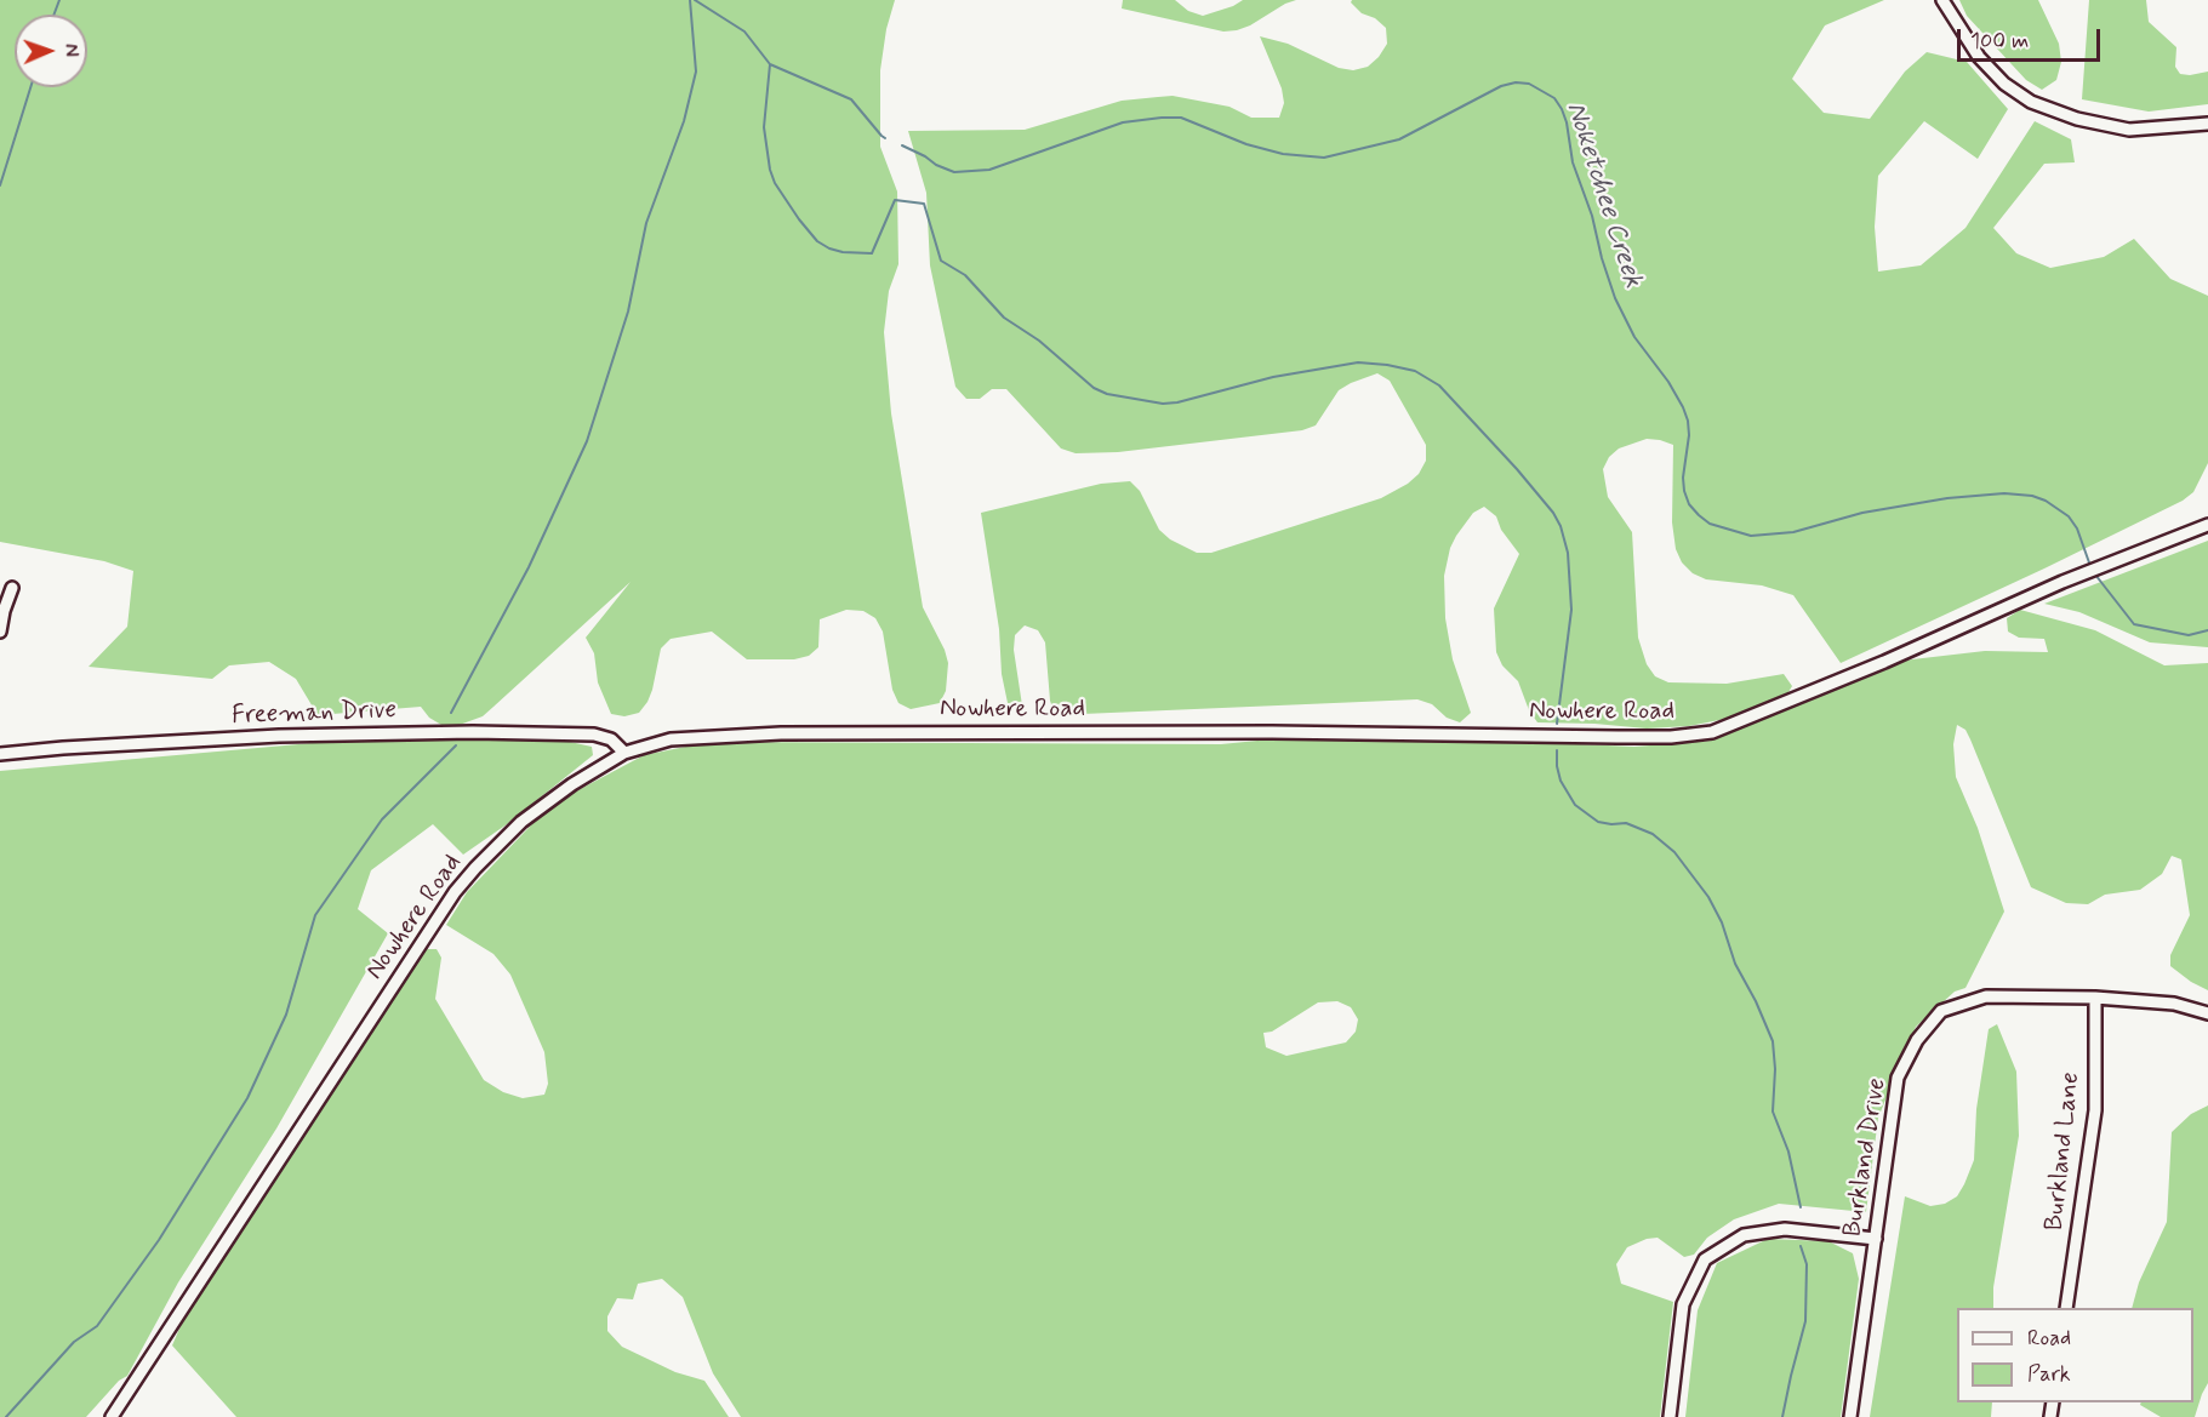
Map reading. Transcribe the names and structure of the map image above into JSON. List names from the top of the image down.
{
  "streets": {
    "street": [
      "Nowhere Road",
      "Freeman Drive",
      "Burkland Lane",
      "Burkland Drive"
    ]
  },
  "crossings": [
    ["Nowhere Road", "Freeman Drive"],
    ["Burkland Lane", "Burkland Drive"]
  ],
  "water": ["Noketchee Creek"],
  "legend": ["Road", "Park"],
  "scale_bar": "100 m",
  "north": "right"
}
